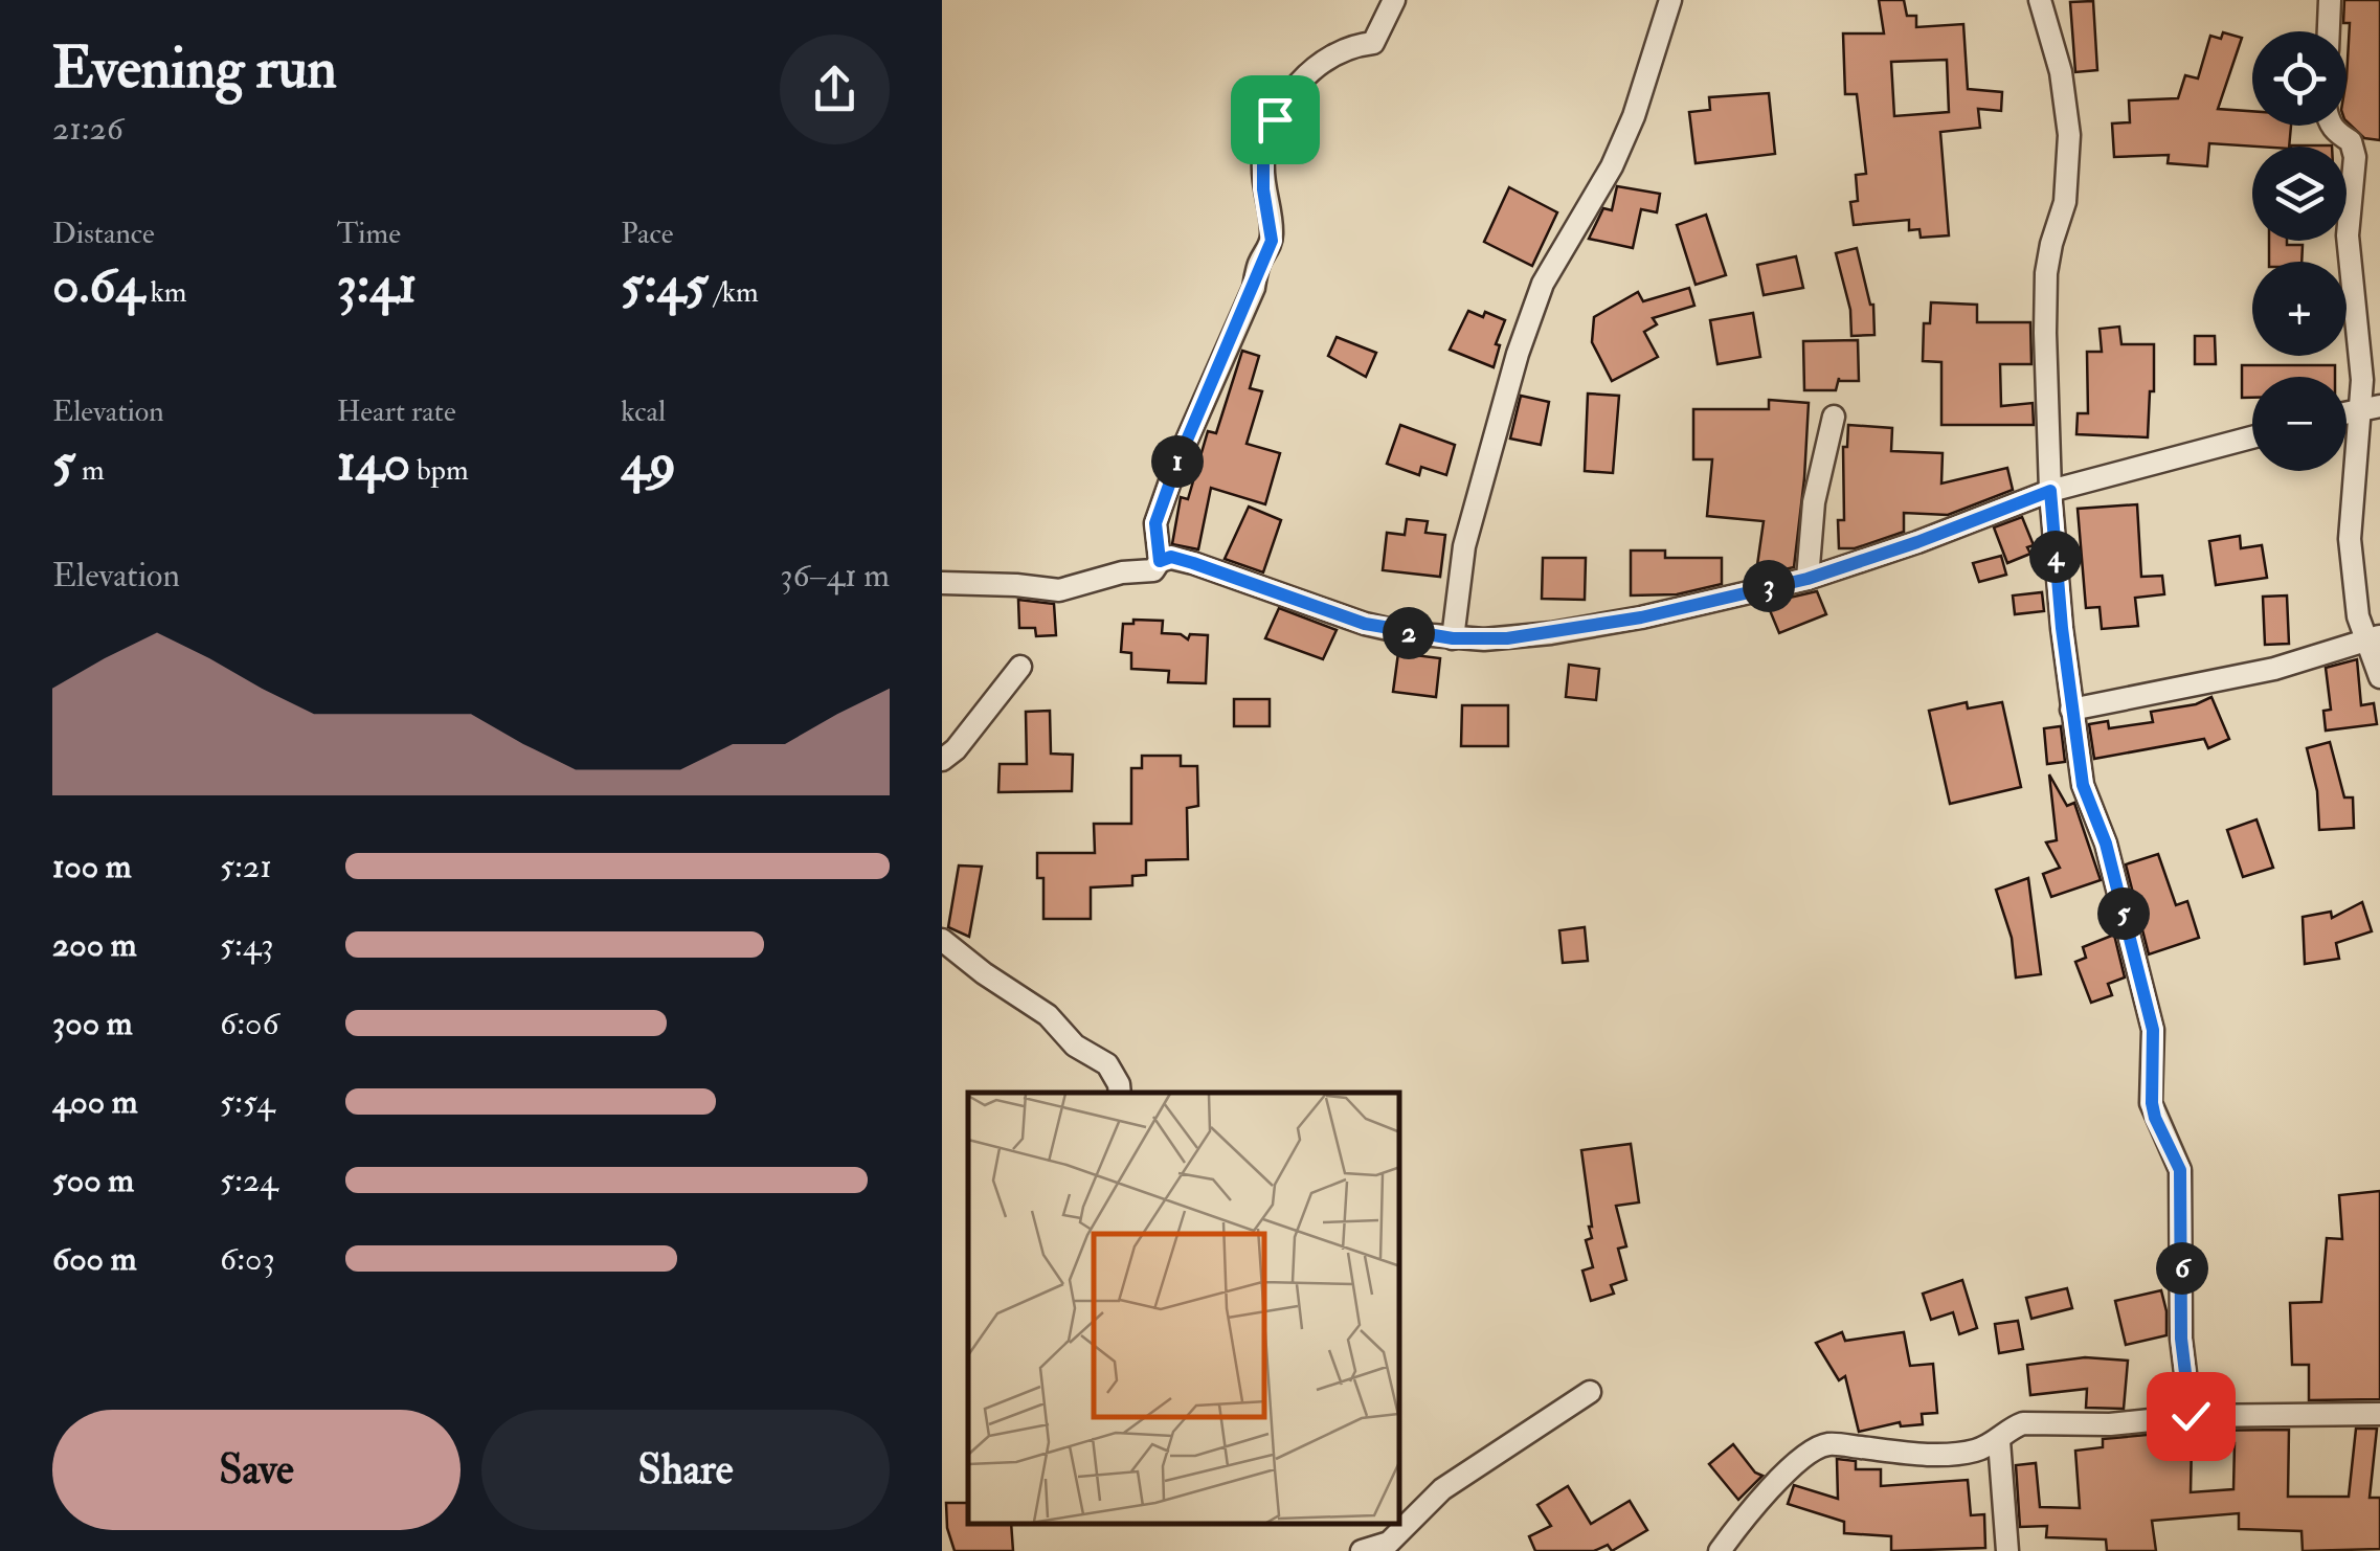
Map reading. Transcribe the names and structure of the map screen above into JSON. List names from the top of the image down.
{
  "page": {
    "heading": ["Evening run", "21:26"],
    "map_buttons": ["+", "−"],
    "stats": [
      ["Distance", "0.64 km"],
      ["Time", "3:41"],
      ["Pace", "5:45 /km"],
      ["Elevation", "5 m"],
      ["Heart rate", "140 bpm"],
      ["kcal", "49"]
    ],
    "pins": [
      "1",
      "4",
      "3",
      "2",
      "5",
      "6"
    ],
    "chart": ["Elevation", "36–41 m"],
    "list": [
      {
        "name": "100 m",
        "note": "5:21"
      },
      {
        "name": "200 m",
        "note": "5:43"
      },
      {
        "name": "300 m",
        "note": "6:06"
      },
      {
        "name": "400 m",
        "note": "5:54"
      },
      {
        "name": "500 m",
        "note": "5:24"
      },
      {
        "name": "600 m",
        "note": "6:03"
      }
    ],
    "buttons": ["Save", "Share"]
  }
}
